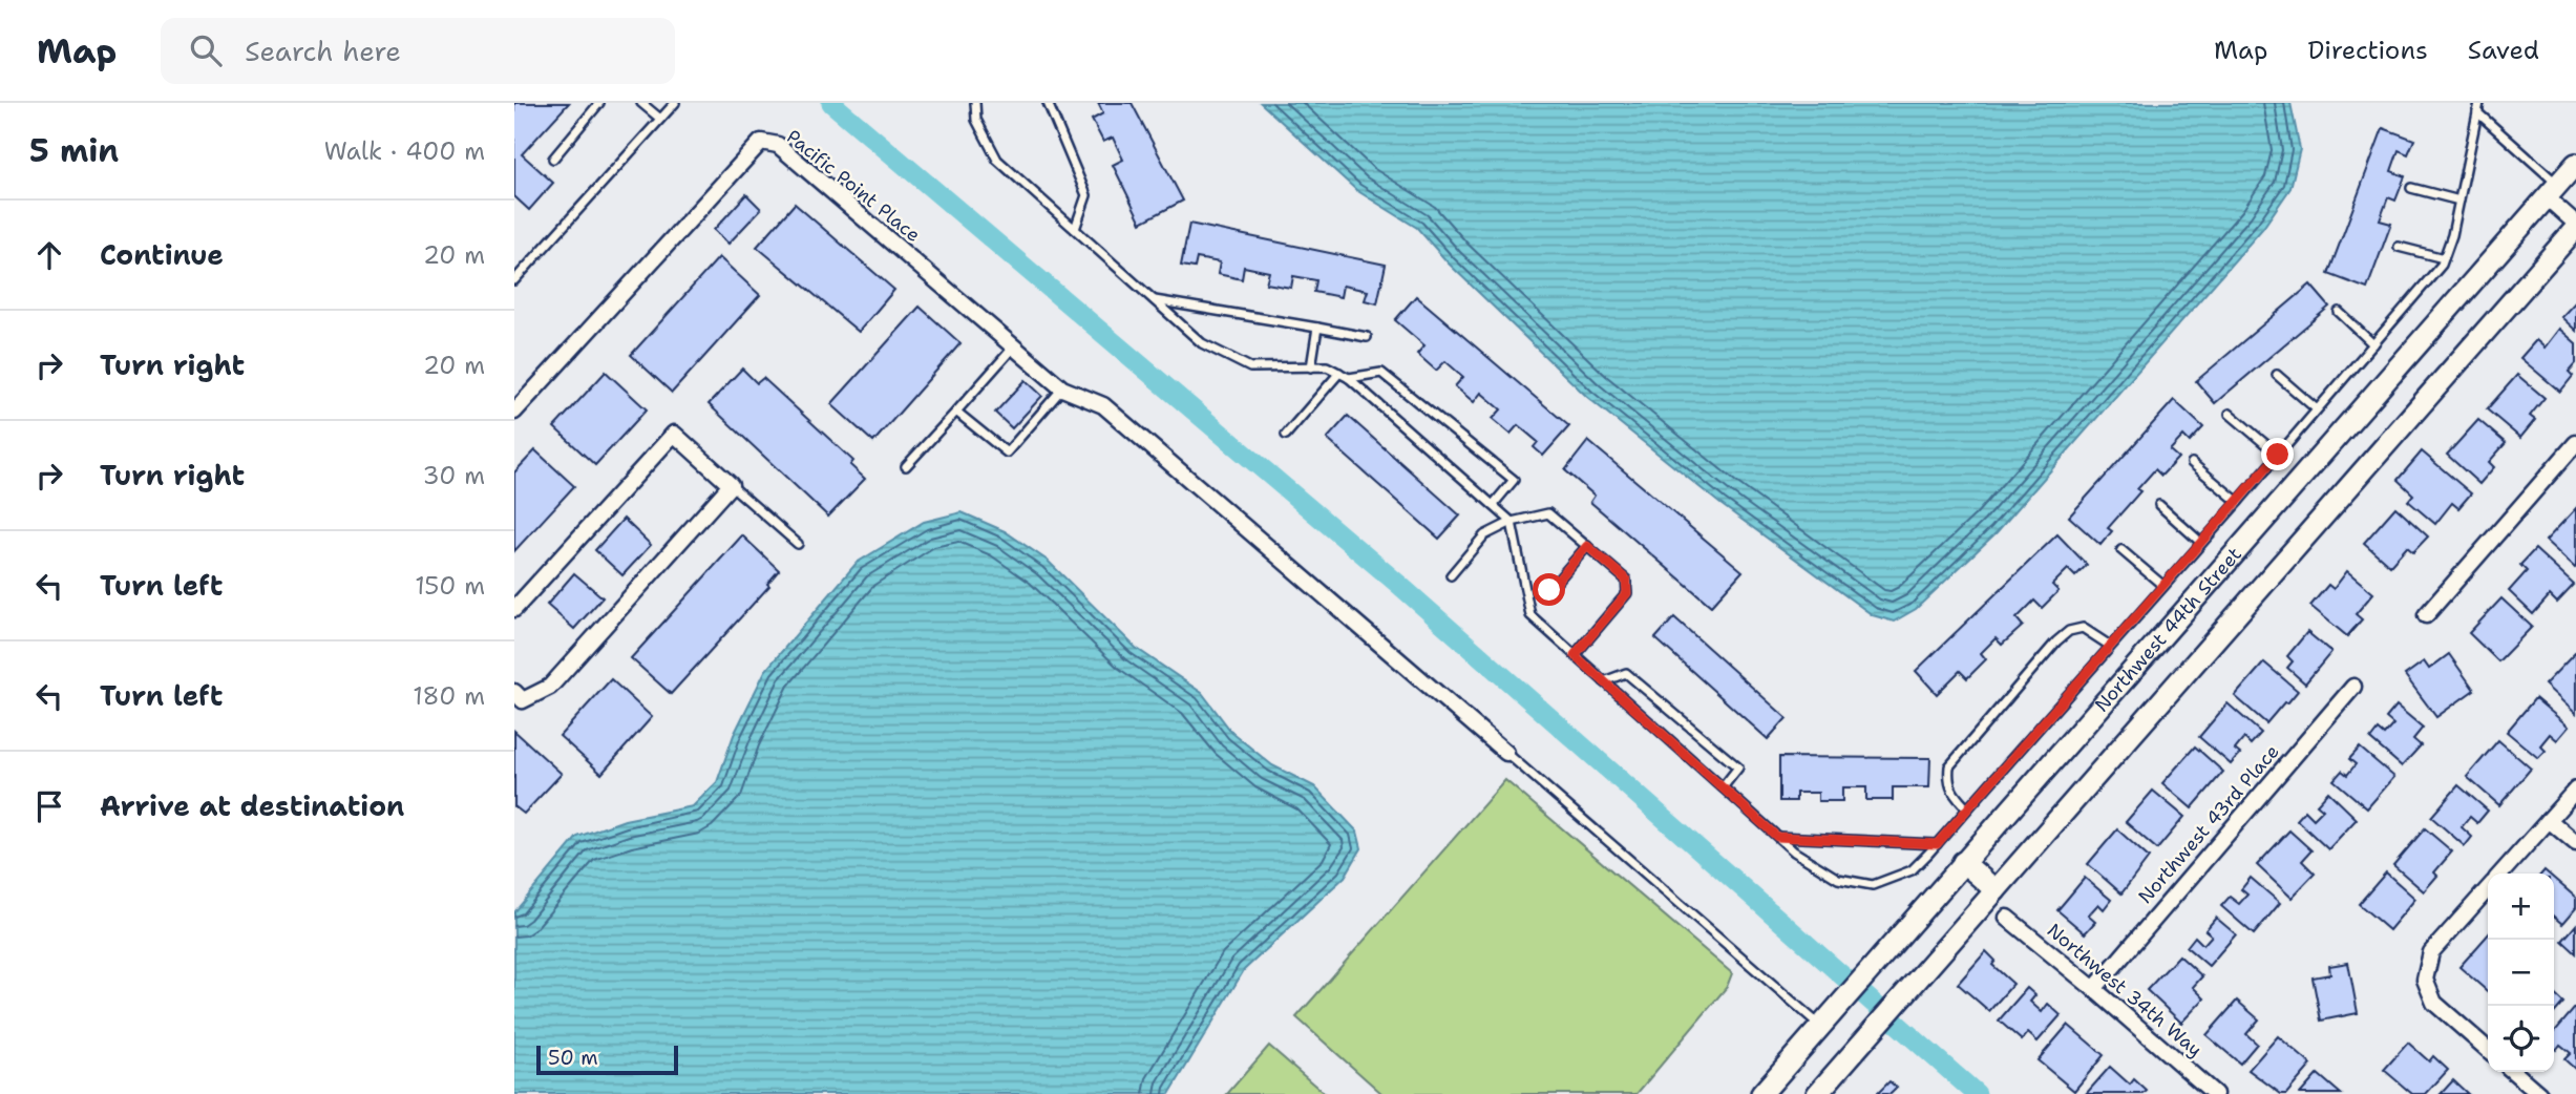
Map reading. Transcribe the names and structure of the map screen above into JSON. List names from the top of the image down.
{
  "streets": {
    "street": [
      "Pacific Point Place",
      "Northwest 44th Street",
      "Northwest 43rd Place",
      "Northwest 34th Way"
    ]
  },
  "crossings": [
    ["Northwest 43rd Place", "Northwest 34th Way"]
  ],
  "scale_bar": "50 m",
  "page": {
    "header": "Map",
    "search": "Search here",
    "nav": ["Map", "Directions", "Saved"],
    "heading": ["5 min", "Walk · 400 m"],
    "list": [
      ["Continue", "20 m"],
      ["Turn right", "20 m"],
      ["Turn right", "30 m"],
      ["Turn left", "150 m"],
      ["Turn left", "180 m"],
      "Arrive at destination"
    ],
    "map_buttons": ["+", "−"],
    "scale": "50 m"
  }
}
